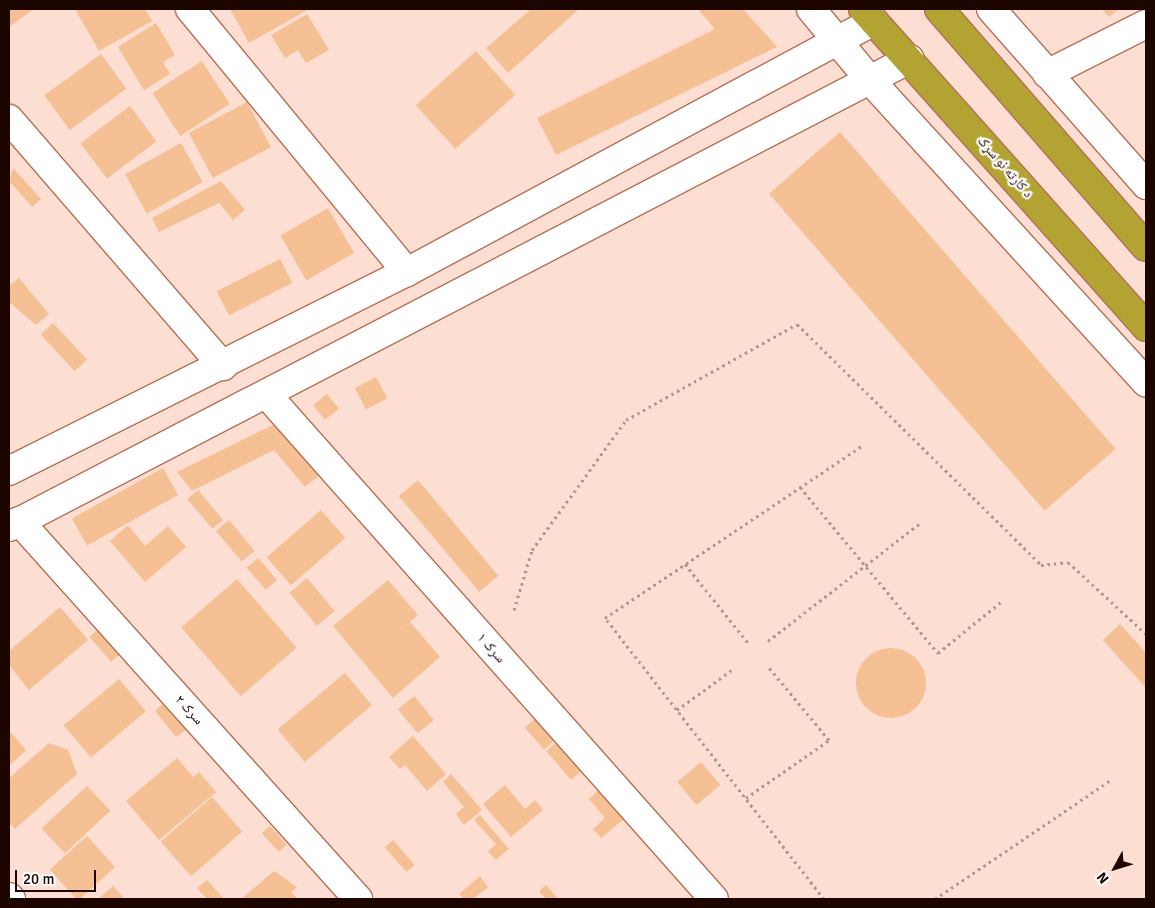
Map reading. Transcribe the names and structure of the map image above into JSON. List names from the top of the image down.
{
  "streets": {
    "highway": ["د کارته نو سړک"],
    "street": ["سرک ۱", "سرک ۲"]
  },
  "scale_bar": "20 m",
  "north": "bottom left"
}
